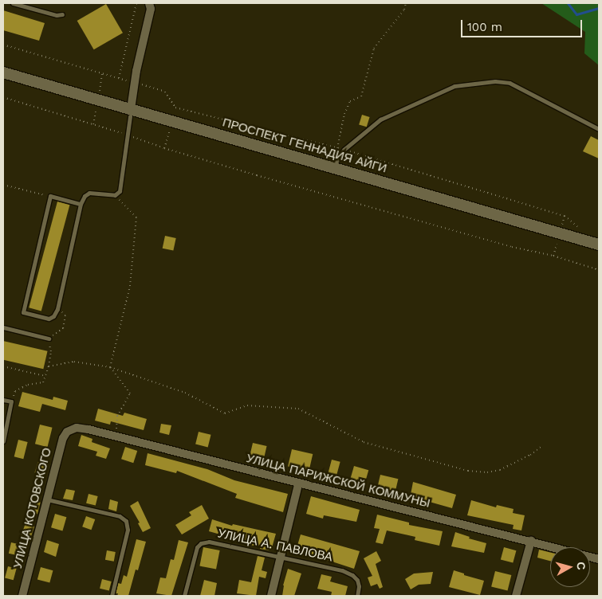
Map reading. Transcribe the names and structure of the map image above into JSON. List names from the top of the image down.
{
  "streets": {
    "main road": ["ПРОСПЕКТ ГЕННАДИЯ АЙГИ"],
    "street": ["УЛИЦА ПАРИЖСКОЙ КОММУНЫ", "УЛИЦА КОТОВСКОГО"],
    "lane": ["УЛИЦА А. ПАВЛОВА"]
  },
  "crossings": [
    ["УЛИЦА ПАРИЖСКОЙ КОММУНЫ", "УЛИЦА КОТОВСКОГО"]
  ],
  "scale_bar": "100 m",
  "north": "right"
}
